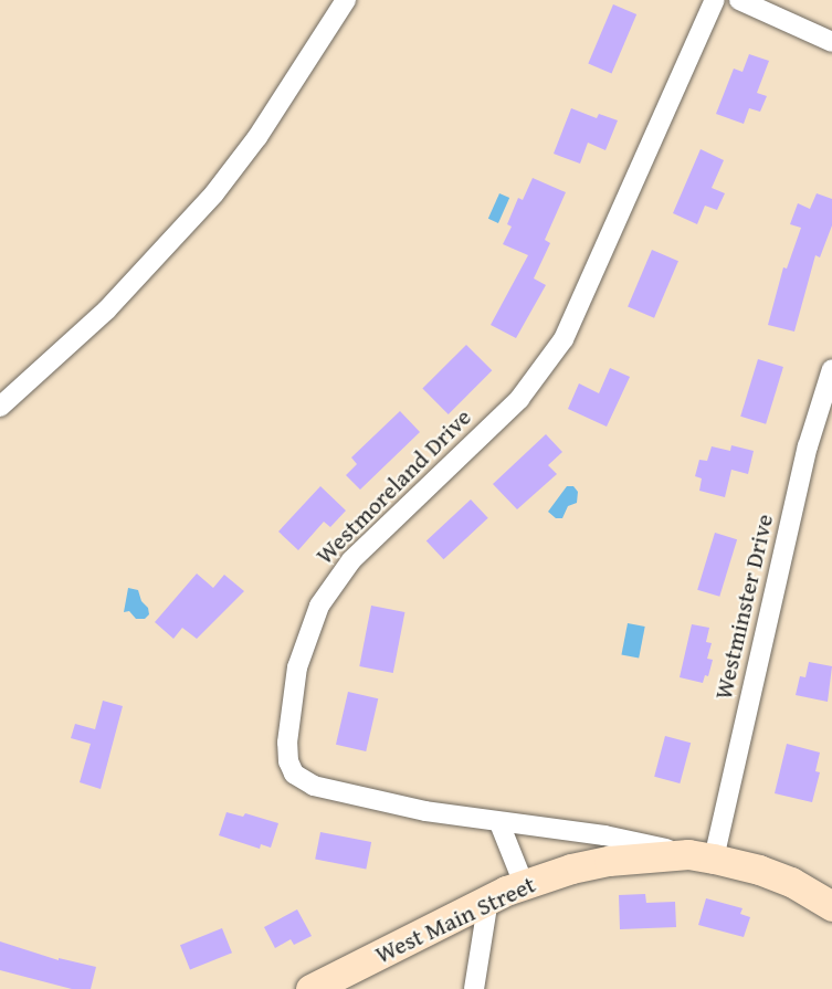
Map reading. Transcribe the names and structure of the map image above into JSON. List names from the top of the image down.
{
  "streets": {
    "main road": ["West Main Street"],
    "street": ["Westmoreland Drive", "Westminster Drive"]
  },
  "crossings": [
    ["Westmoreland Drive", "Westminster Drive"],
    ["Westmoreland Drive", "West Main Street"],
    ["Westminster Drive", "West Main Street"]
  ]
}
